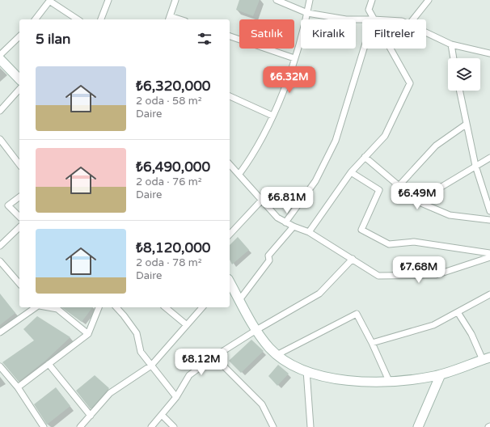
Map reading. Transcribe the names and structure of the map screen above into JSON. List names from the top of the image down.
{
  "page": {
    "chip": ["Satılık", "Kiralık", "Filtreler"],
    "heading": "5 ilan",
    "list": [
      {
        "name": "₺6,320,000",
        "note": "2 oda · 58 m² · Daire"
      },
      {
        "name": "₺6,490,000",
        "note": "2 oda · 76 m² · Daire"
      },
      {
        "name": "₺8,120,000",
        "note": "2 oda · 78 m² · Daire"
      }
    ],
    "price": [
      "₺6.32M",
      "₺6.49M",
      "₺6.81M",
      "₺7.68M",
      "₺8.12M"
    ]
  }
}
